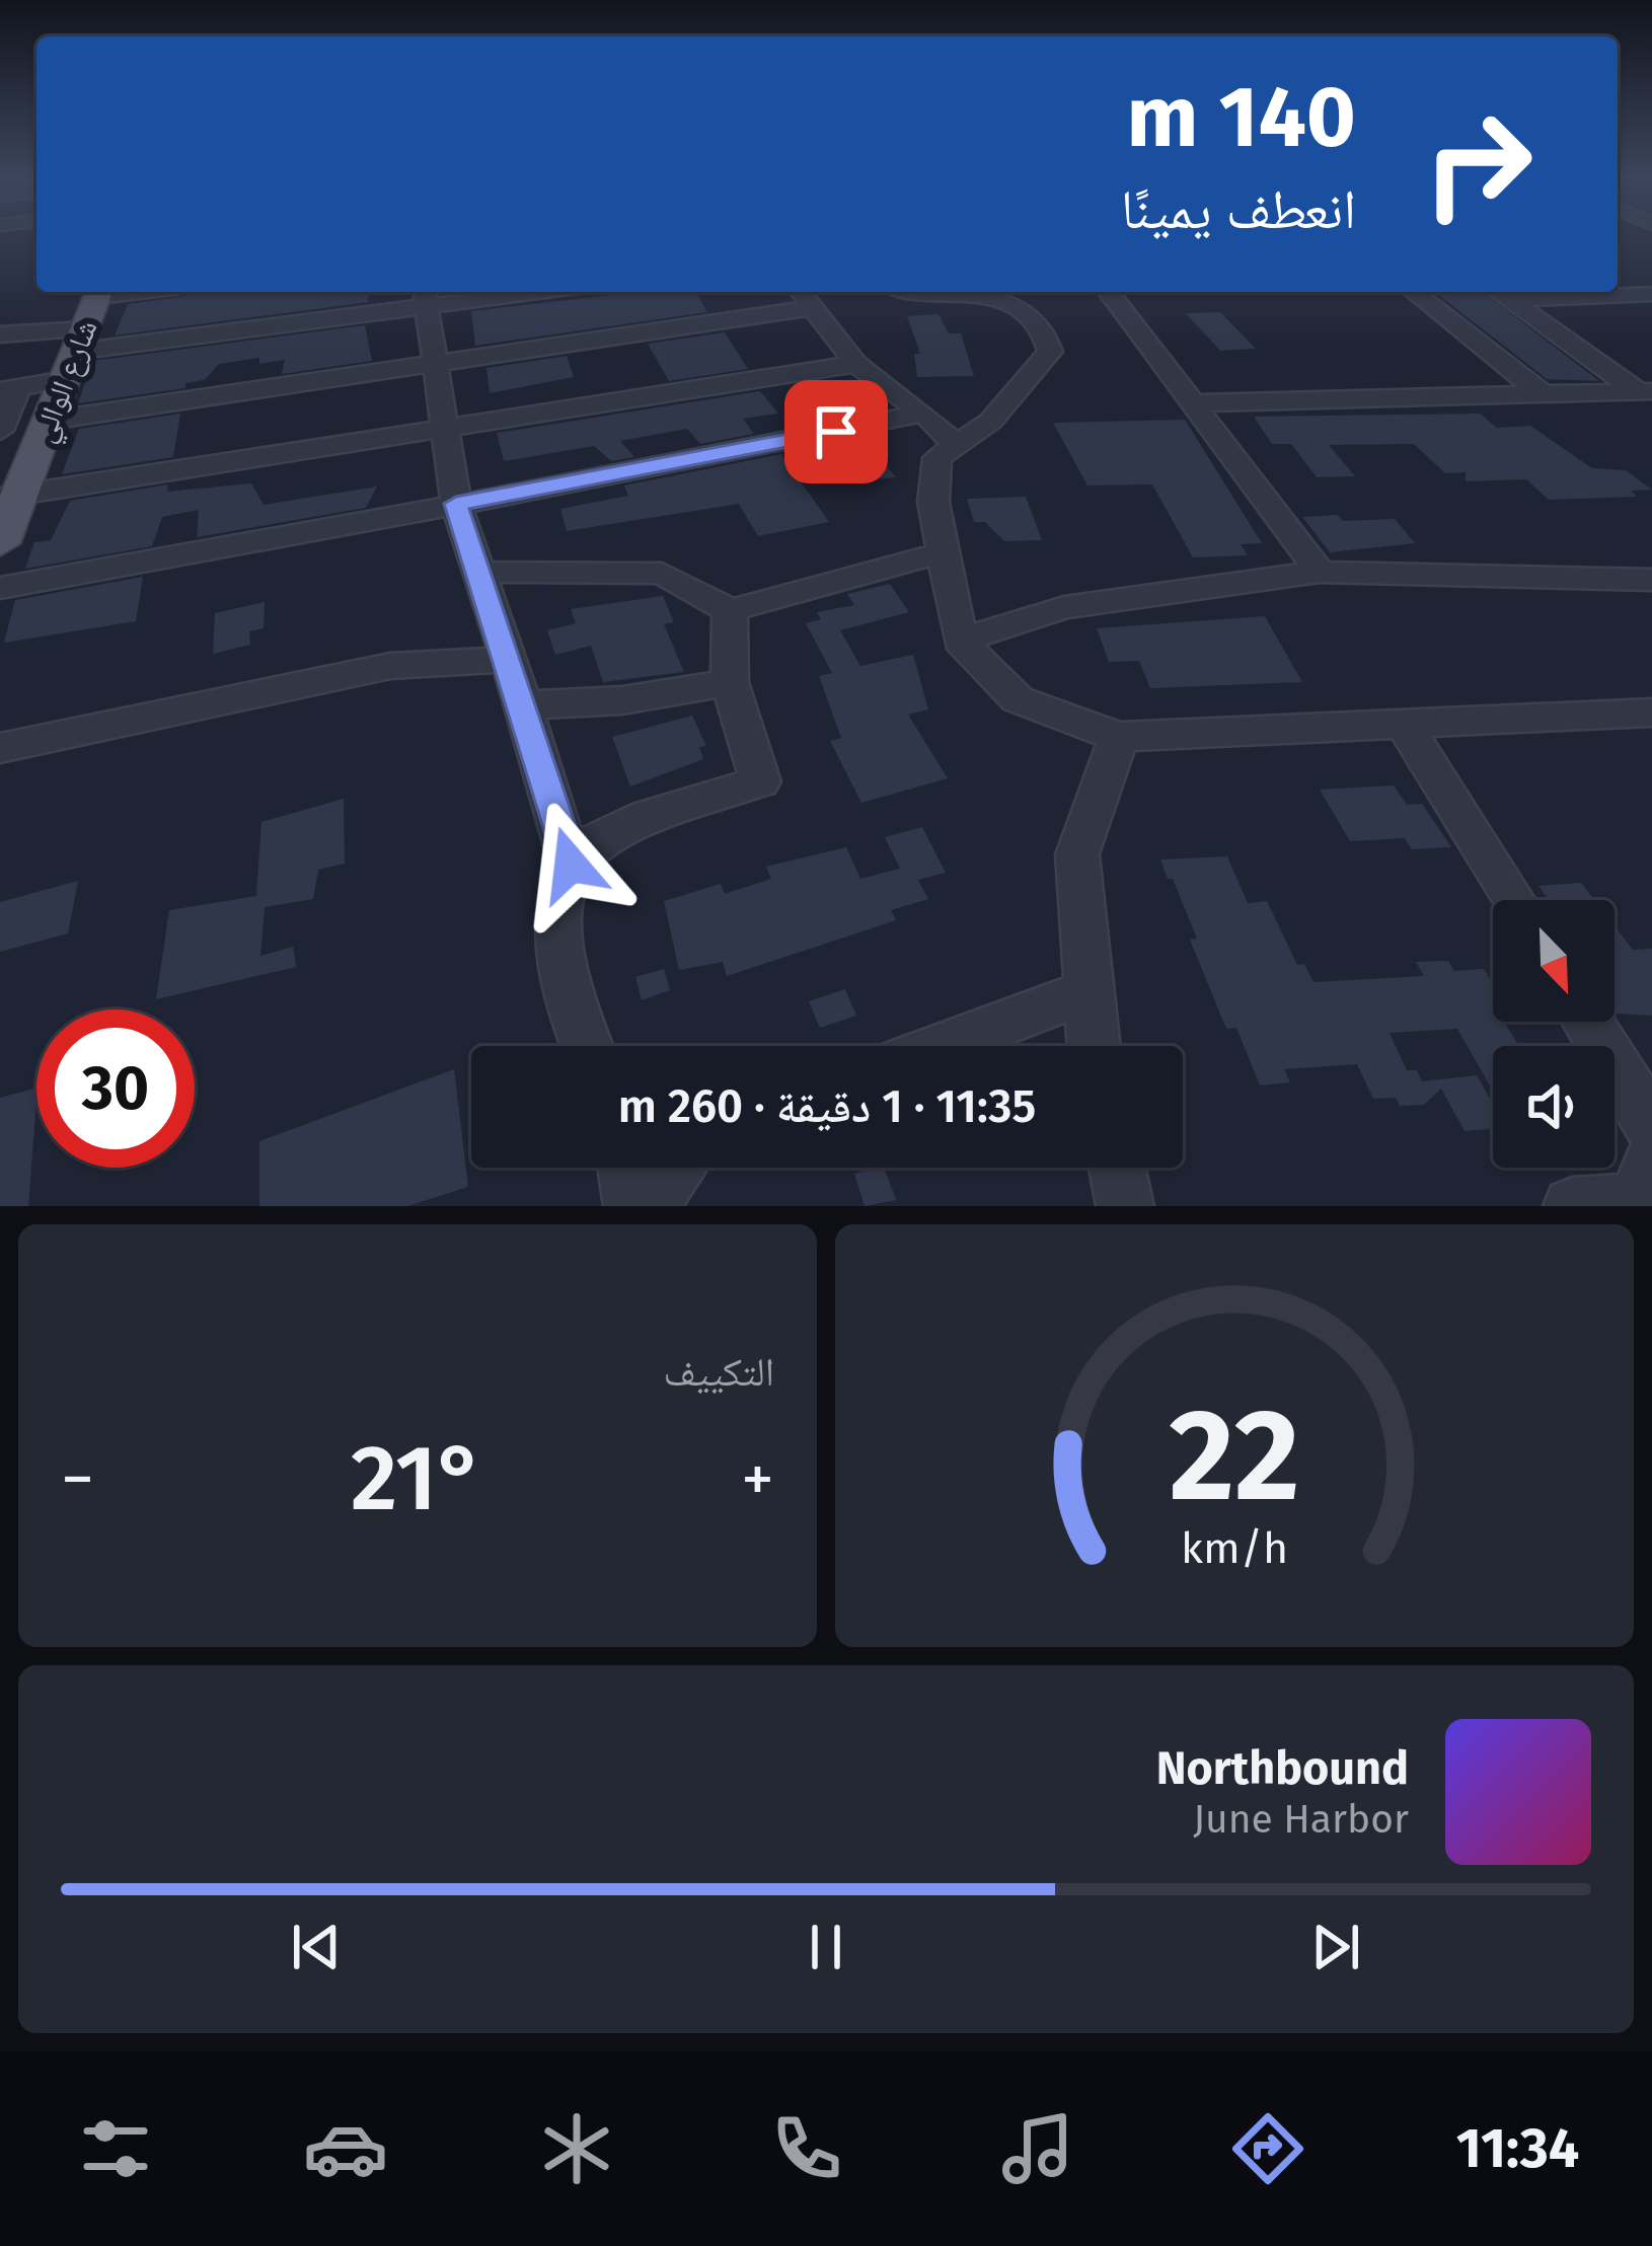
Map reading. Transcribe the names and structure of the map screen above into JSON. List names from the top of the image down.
{
  "streets": {
    "main road": ["شارع الوالي"]
  },
  "north": "bottom right",
  "page": {
    "turn": ["140 m", "انعطف يمينًا"],
    "limit": "30",
    "trip": "11:35 · 1 دقيقة · 260 m",
    "tile": "التكييف",
    "heat": ["−", "21°", "+"],
    "song": ["Northbound", "June Harbor"],
    "tabs": "11:34",
    "gauge": ["22", "km/h"]
  }
}
